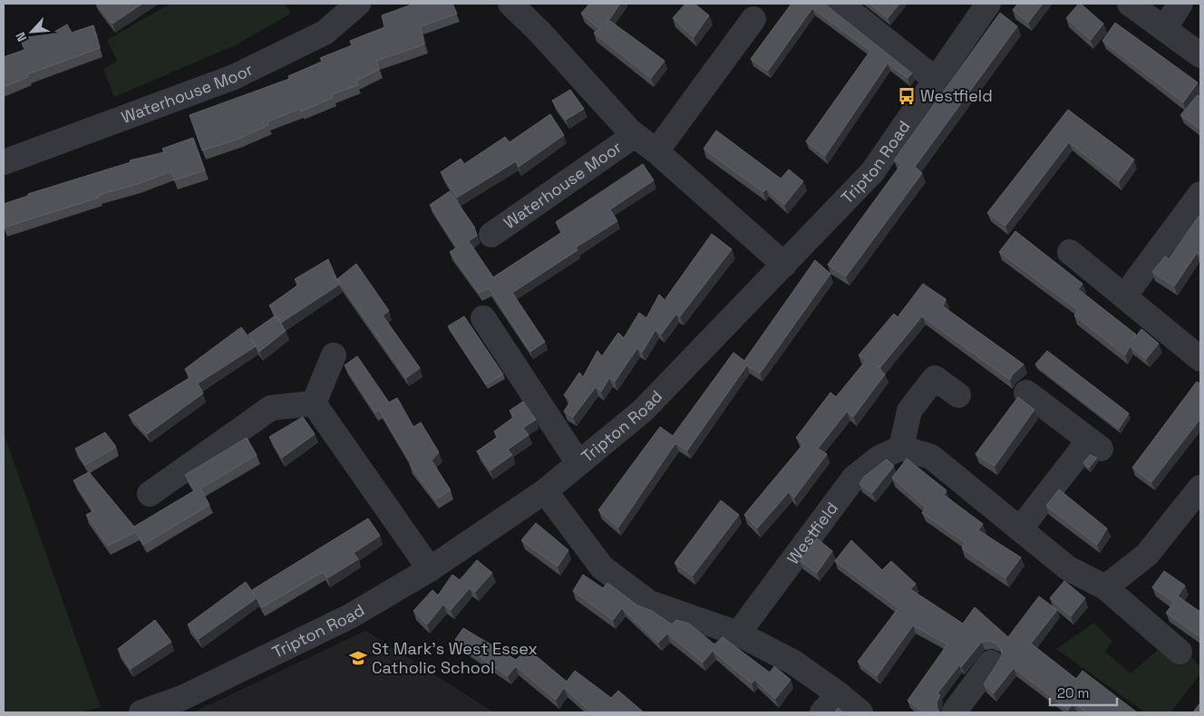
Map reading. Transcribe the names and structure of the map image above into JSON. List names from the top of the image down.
{
  "streets": {
    "street": ["Waterhouse Moor", "Tripton Road", "Westfield"]
  },
  "places": {
    "bus stop": ["Westfield"],
    "school or university": ["St Mark's West Essex Catholic School"]
  },
  "scale_bar": "20 m",
  "north": "bottom left"
}
